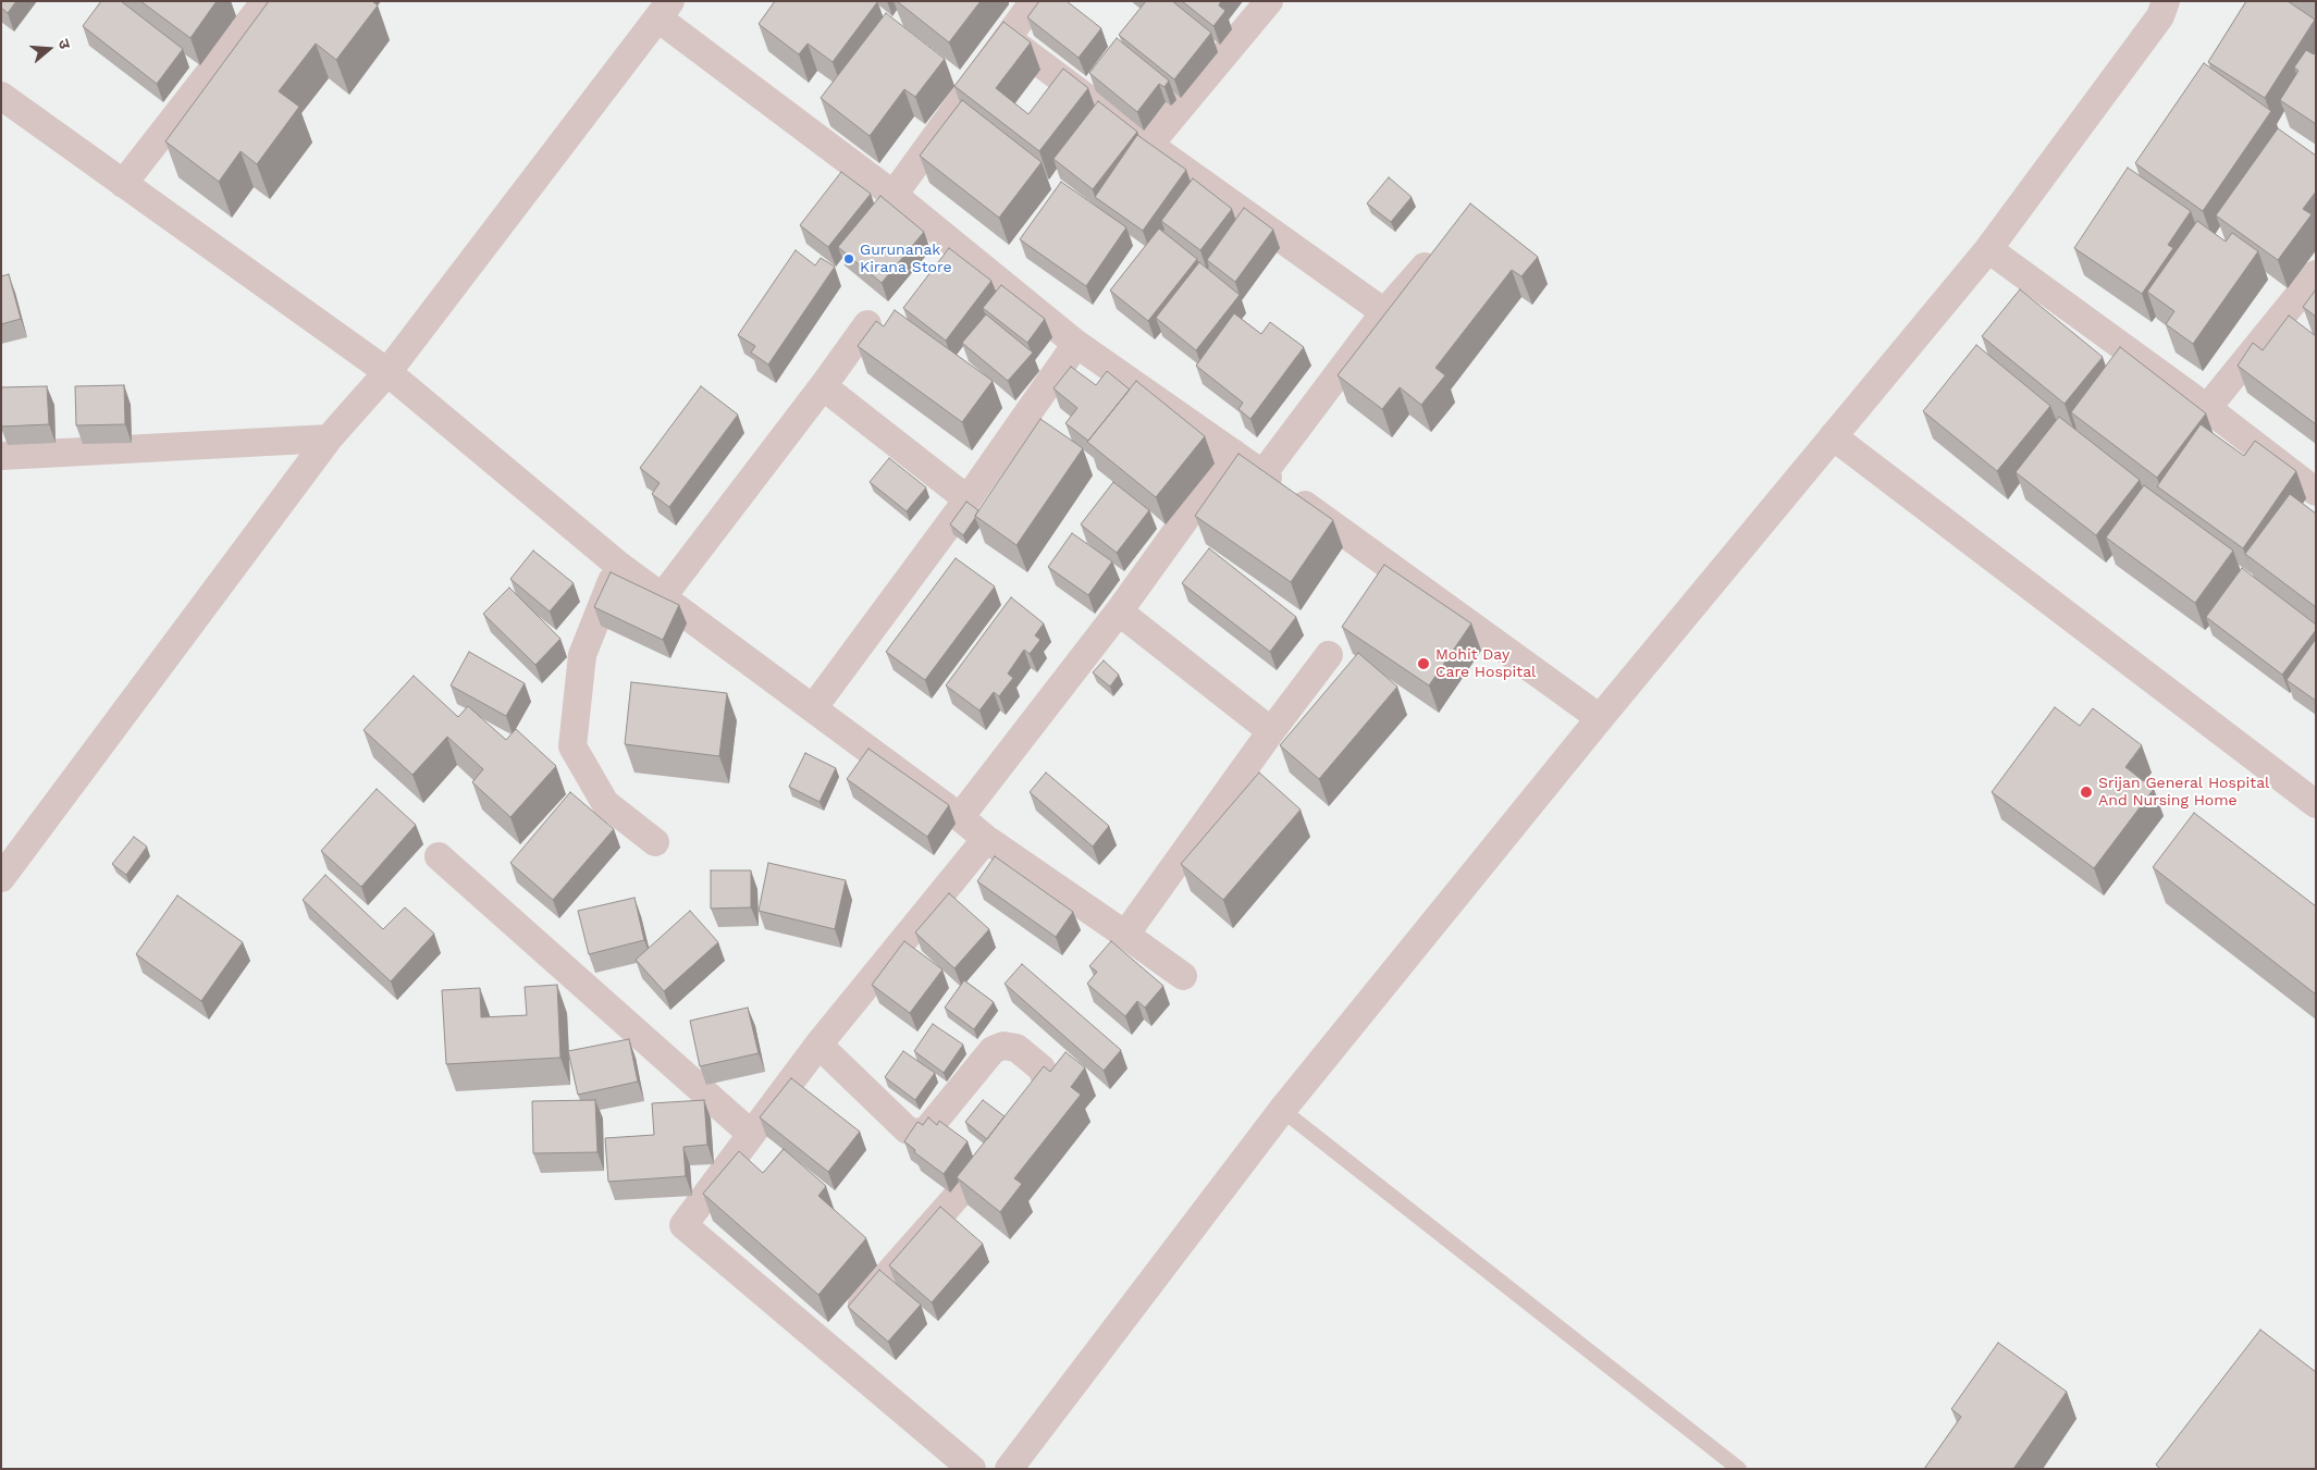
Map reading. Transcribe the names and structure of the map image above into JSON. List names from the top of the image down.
{
  "places": ["Gurunanak Kirana Store", "Mohit Day Care Hospital", "Srijan General Hospital And Nursing Home"],
  "north": "right"
}
